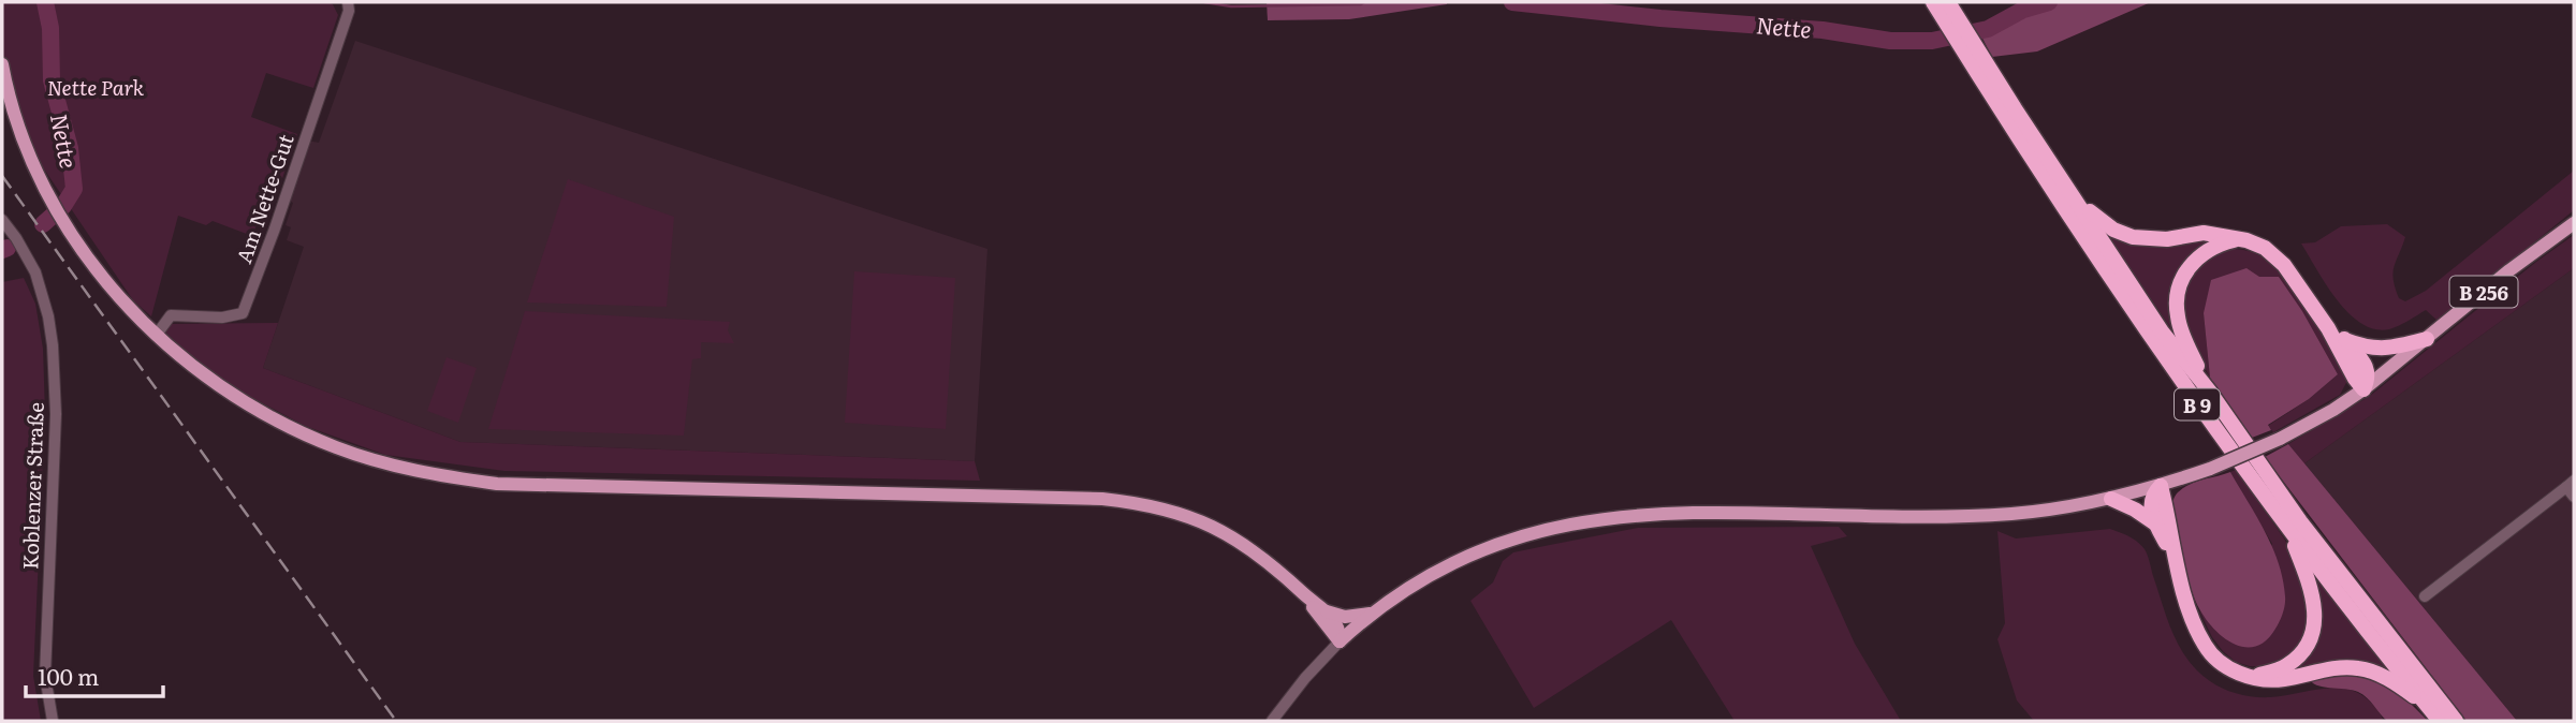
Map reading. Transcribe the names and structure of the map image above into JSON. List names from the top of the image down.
{
  "streets": {
    "highway": ["B 9"],
    "main road": ["B 256"],
    "street": ["Am Nette-Gut", "Koblenzer Straße"]
  },
  "water": ["Nette"],
  "parks": ["Nette Park"],
  "scale_bar": "100 m"
}
